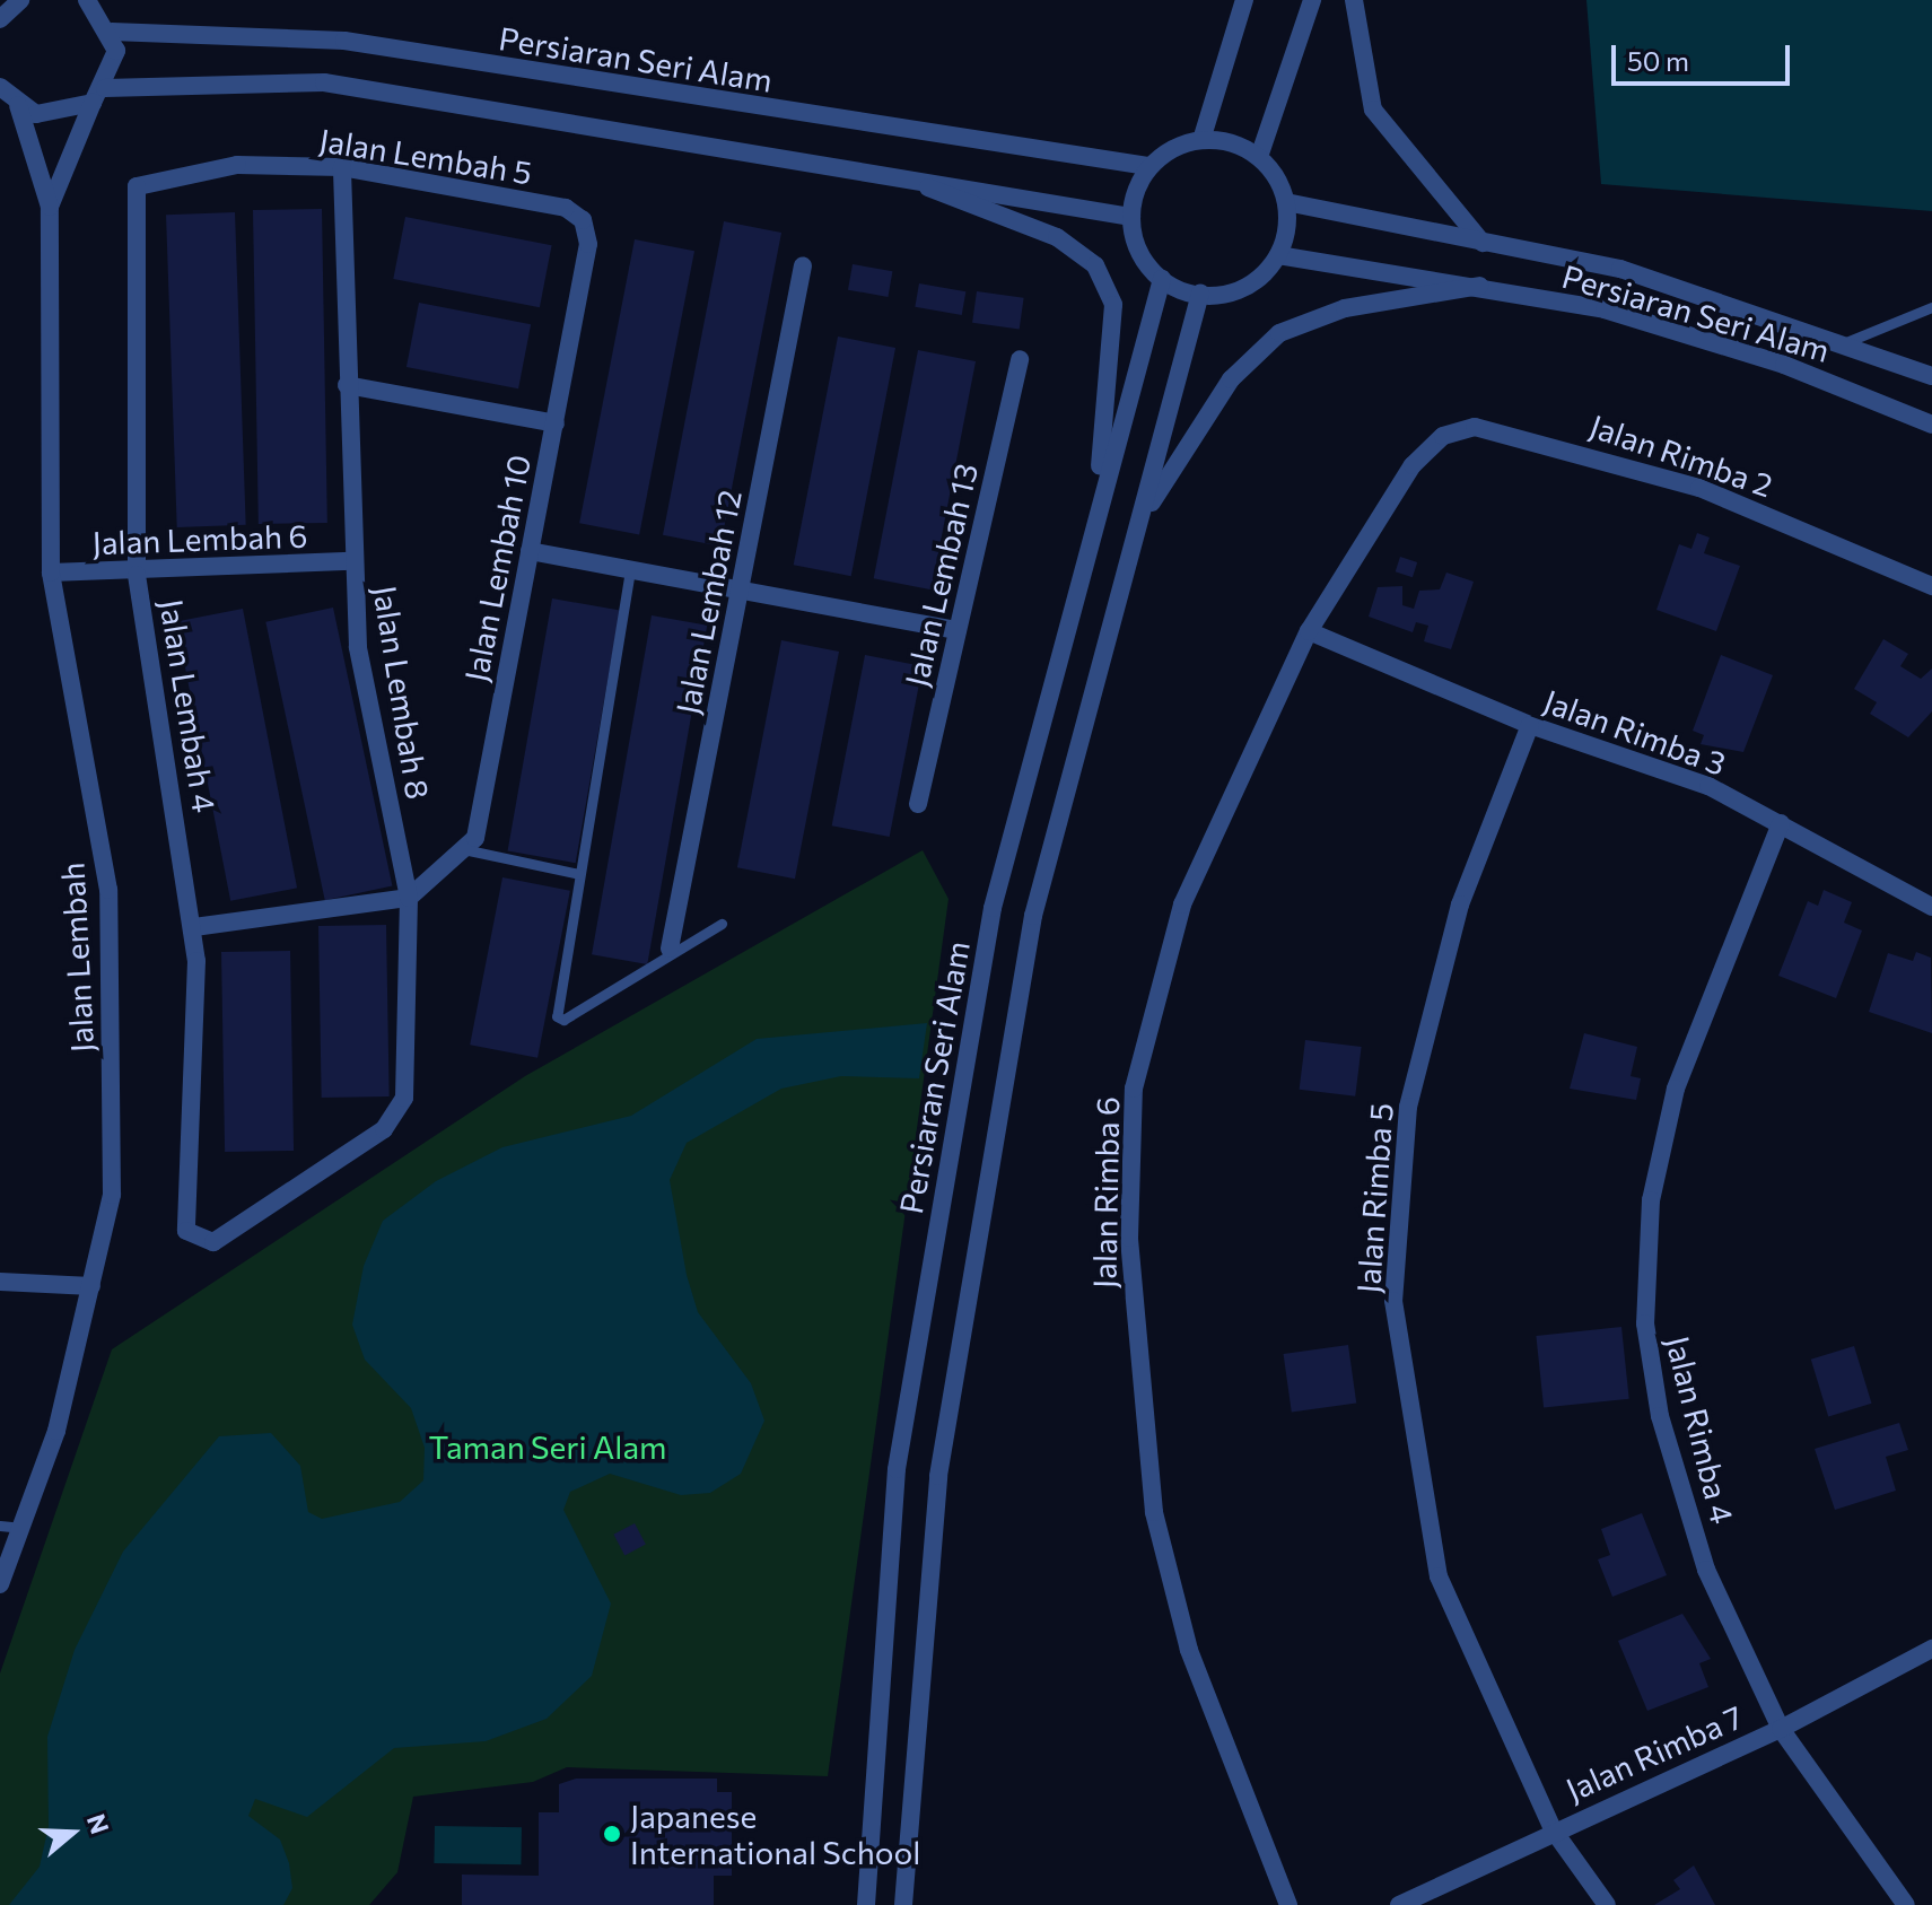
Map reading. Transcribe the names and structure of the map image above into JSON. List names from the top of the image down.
{
  "streets": {
    "street": [
      "Persiaran Seri Alam",
      "Jalan Lembah 5",
      "Jalan Rimba 2",
      "Jalan Lembah 6",
      "Jalan Lembah 10",
      "Jalan Lembah 13",
      "Jalan Lembah 12",
      "Jalan Lembah 8",
      "Jalan Lembah 4",
      "Jalan Rimba 3",
      "Jalan Lembah",
      "Jalan Rimba 6",
      "Jalan Rimba 5",
      "Jalan Rimba 4",
      "Jalan Rimba 7"
    ]
  },
  "crossings": [
    ["Jalan Lembah 5", "Jalan Lembah 10"],
    ["Jalan Lembah 5", "Jalan Lembah 8"],
    ["Jalan Lembah 5", "Jalan Lembah 4"],
    ["Jalan Rimba 2", "Jalan Rimba 6"],
    ["Jalan Lembah 6", "Jalan Lembah 8"],
    ["Jalan Lembah 6", "Jalan Lembah 4"],
    ["Jalan Lembah 6", "Jalan Lembah"],
    ["Jalan Lembah 8", "Jalan Lembah 4"],
    ["Jalan Rimba 3", "Jalan Rimba 6"],
    ["Jalan Rimba 3", "Jalan Rimba 5"],
    ["Jalan Rimba 3", "Jalan Rimba 4"],
    ["Jalan Rimba 5", "Jalan Rimba 7"],
    ["Jalan Rimba 4", "Jalan Rimba 7"]
  ],
  "parks": ["Taman Seri Alam"],
  "places": ["Japanese International School"],
  "scale_bar": "50 m",
  "north": "right"
}
